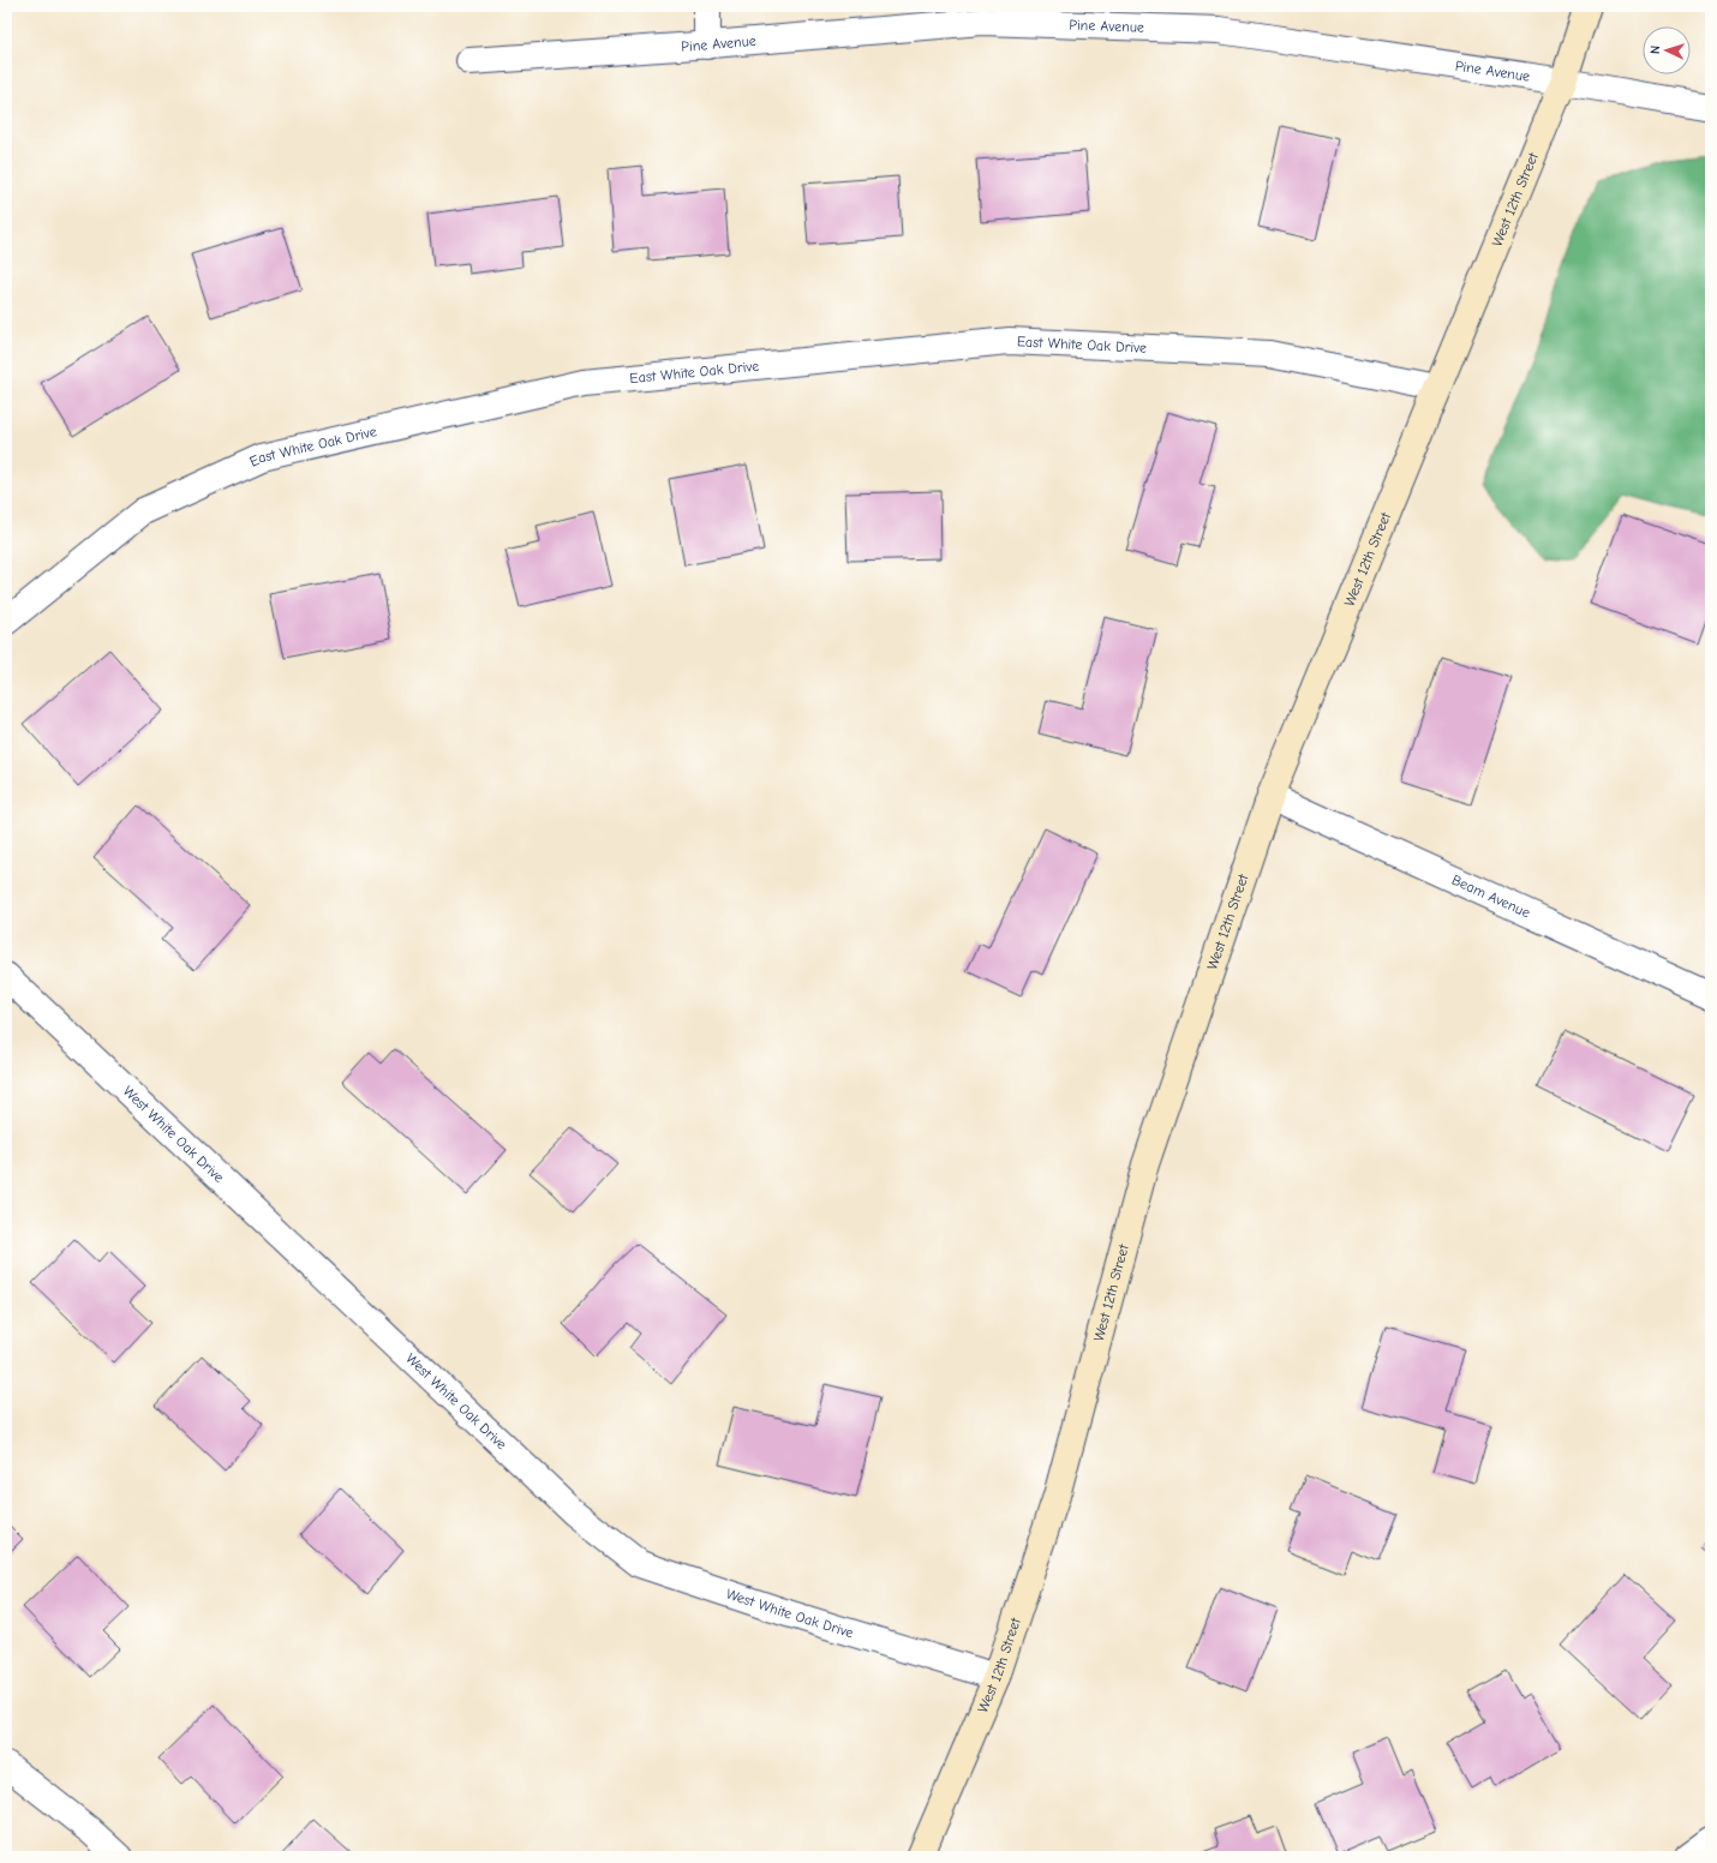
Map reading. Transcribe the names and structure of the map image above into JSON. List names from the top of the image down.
{
  "streets": {
    "main road": ["West 12th Street"],
    "street": [
      "Pine Avenue",
      "East White Oak Drive",
      "Beam Avenue",
      "West White Oak Drive"
    ]
  },
  "crossings": [
    ["Pine Avenue", "West 12th Street"],
    ["West 12th Street", "East White Oak Drive"],
    ["West 12th Street", "Beam Avenue"],
    ["West 12th Street", "West White Oak Drive"]
  ],
  "north": "left"
}
